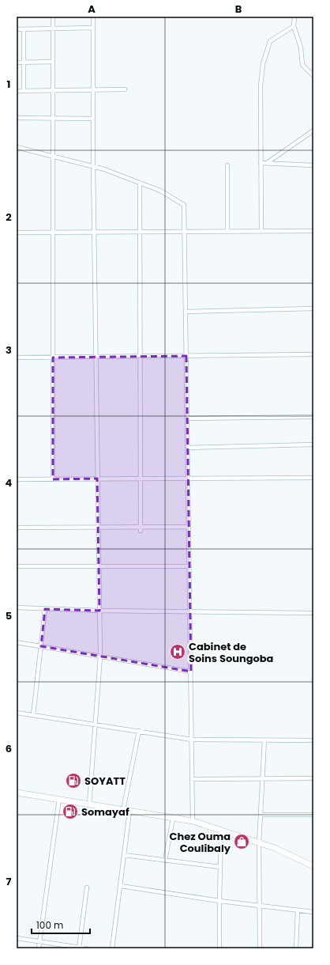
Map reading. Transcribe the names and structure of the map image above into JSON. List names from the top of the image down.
{
  "places": {
    "hospital": ["Cabinet de Soins Soungoba"],
    "fuel station": ["SOYATT", "Somayaf"],
    "shop": ["Chez Ouma Coulibaly"]
  },
  "scale_bar": "100 m",
  "grid": {
    "columns": ["A", "B"],
    "rows": [
      "1",
      "2",
      "3",
      "4",
      "5",
      "6",
      "7"
    ]
  }
}
